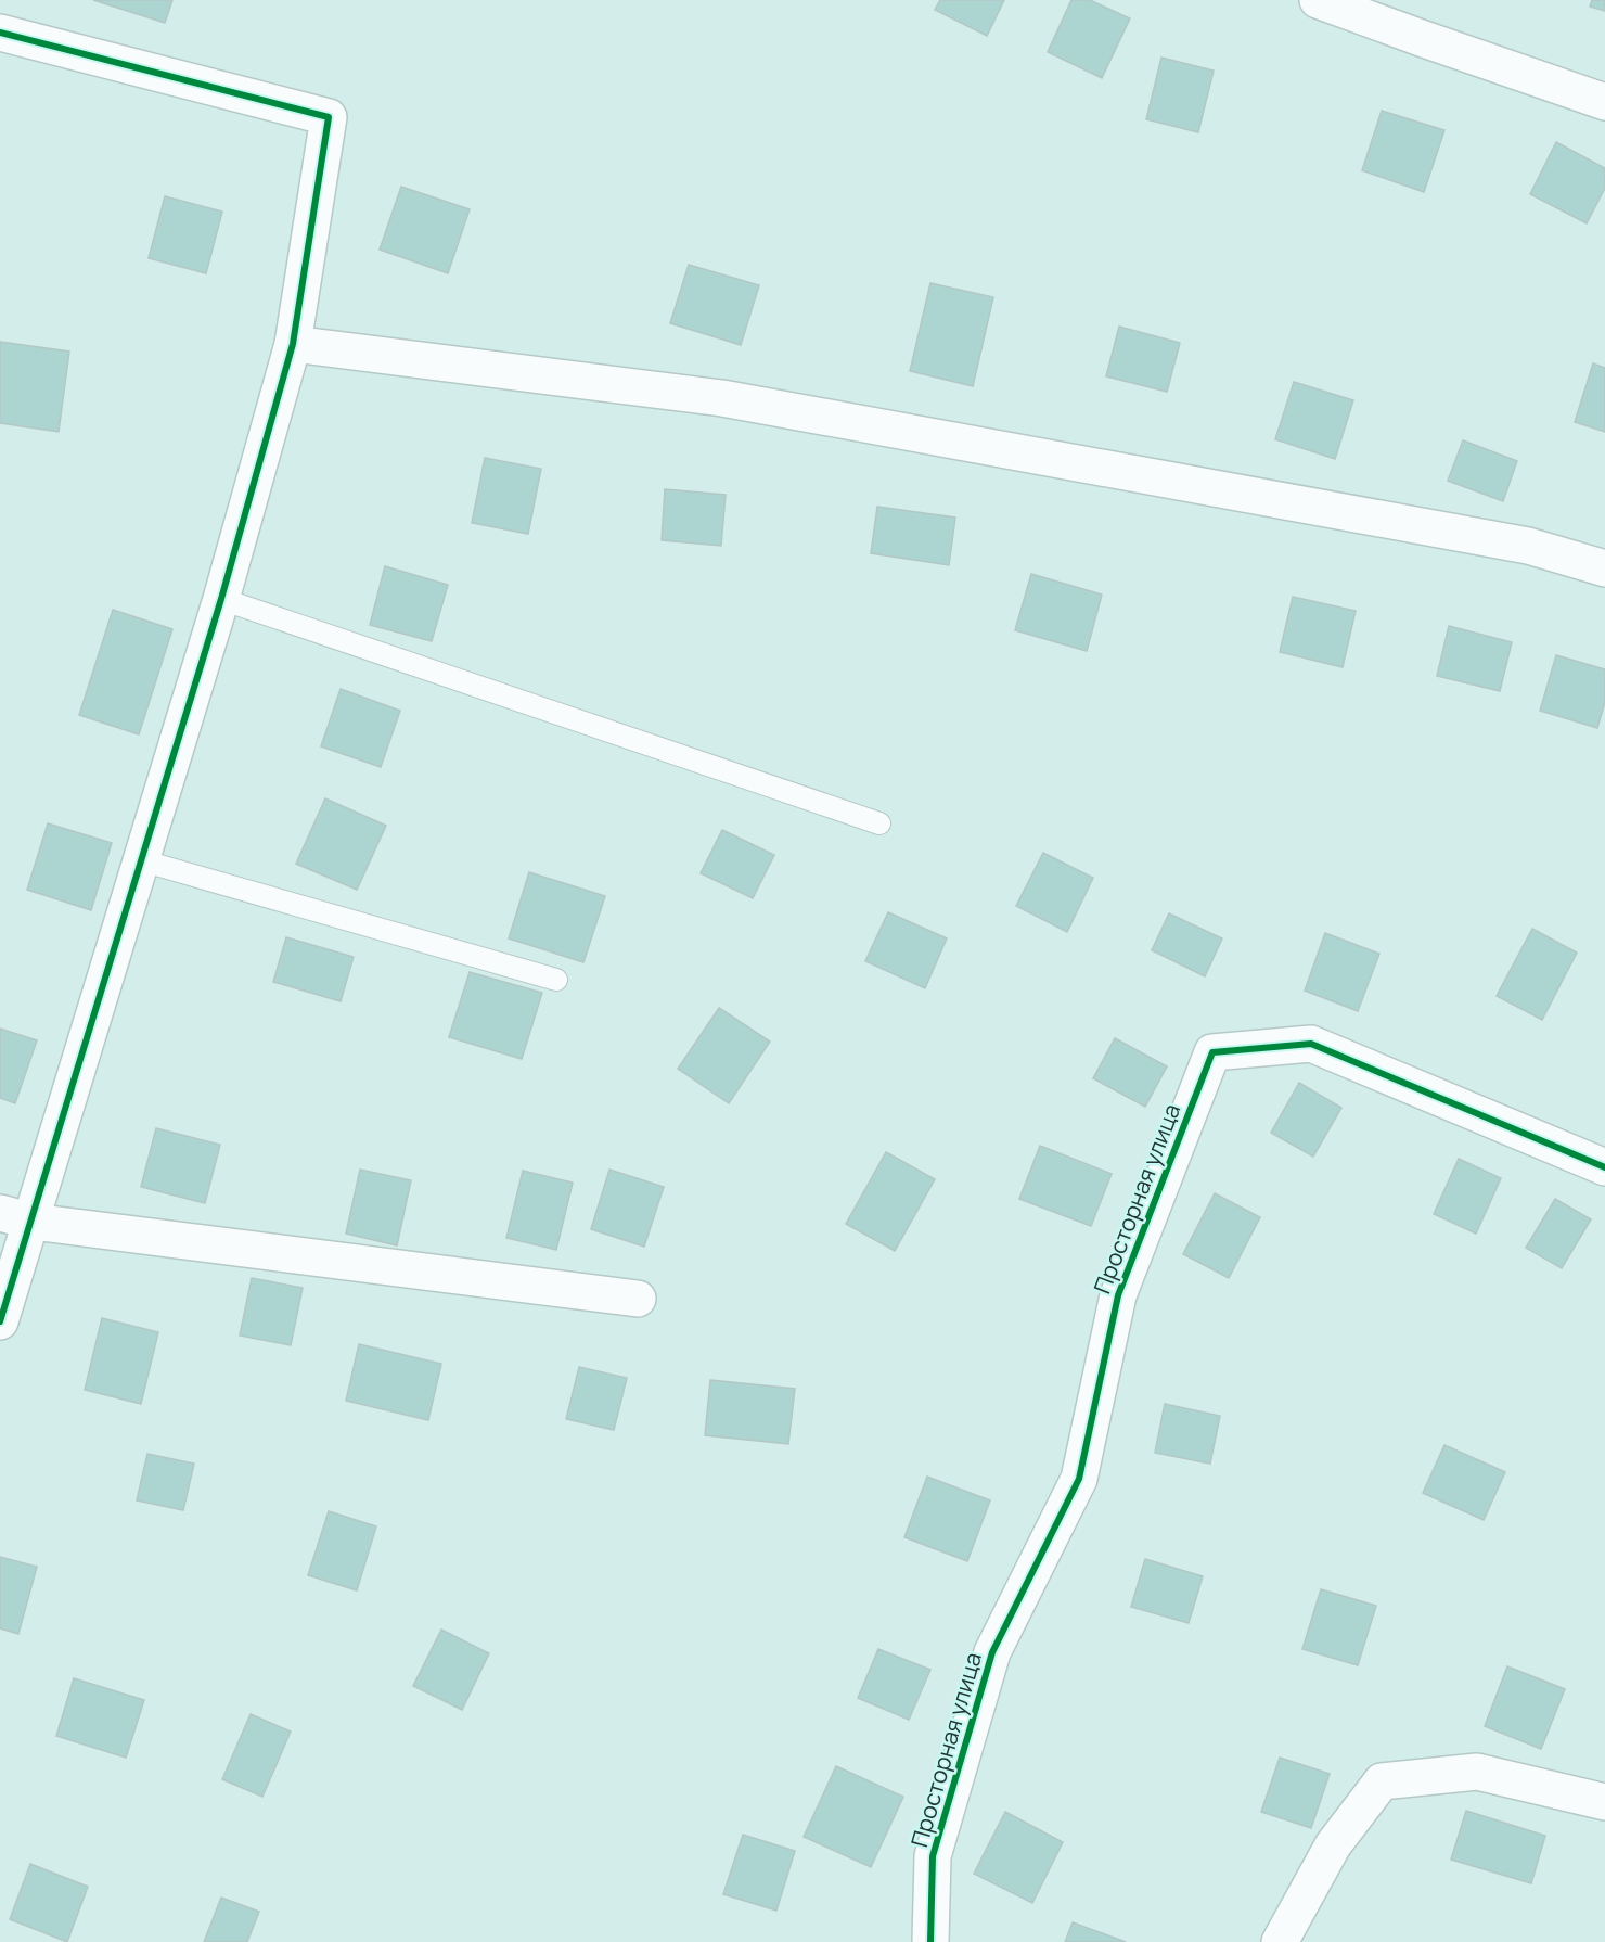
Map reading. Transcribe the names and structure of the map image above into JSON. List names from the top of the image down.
{
  "streets": {
    "street": ["Просторная улица"]
  }
}
